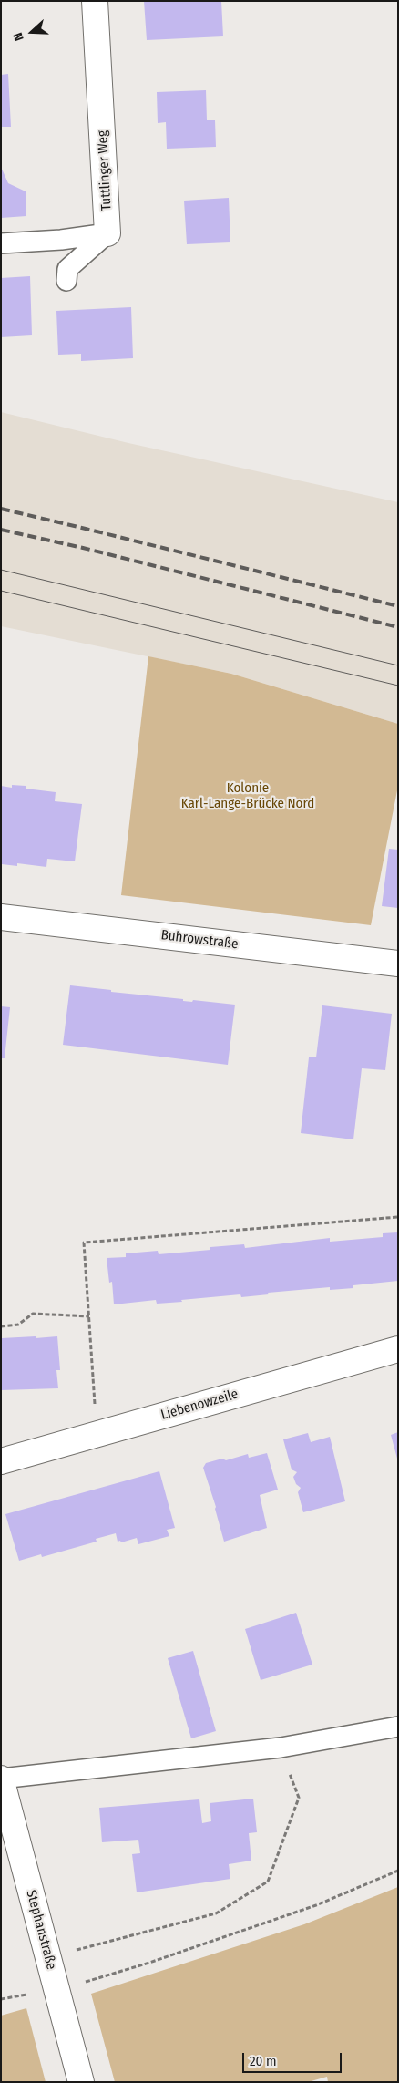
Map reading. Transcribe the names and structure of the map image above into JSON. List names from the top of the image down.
{
  "streets": {
    "street": [
      "Tuttlinger Weg",
      "Buhrowstraße",
      "Liebenowzeile",
      "Stephanstraße"
    ]
  },
  "parks": ["Kolonie Karl-Lange-Brücke Nord"],
  "scale_bar": "20 m",
  "north": "left"
}
